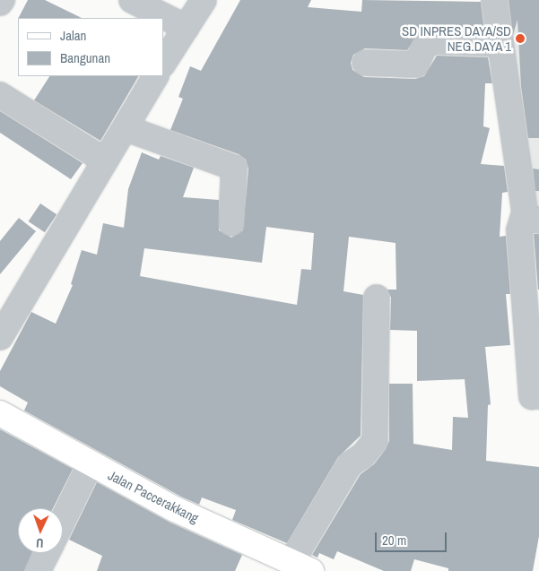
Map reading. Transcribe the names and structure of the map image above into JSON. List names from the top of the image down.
{
  "streets": {
    "main road": ["Jalan Paccerakkang"]
  },
  "places": ["SD INPRES DAYA/SD NEG.DAYA 1"],
  "legend": ["Jalan", "Bangunan"],
  "scale_bar": "20 m",
  "north": "bottom"
}
